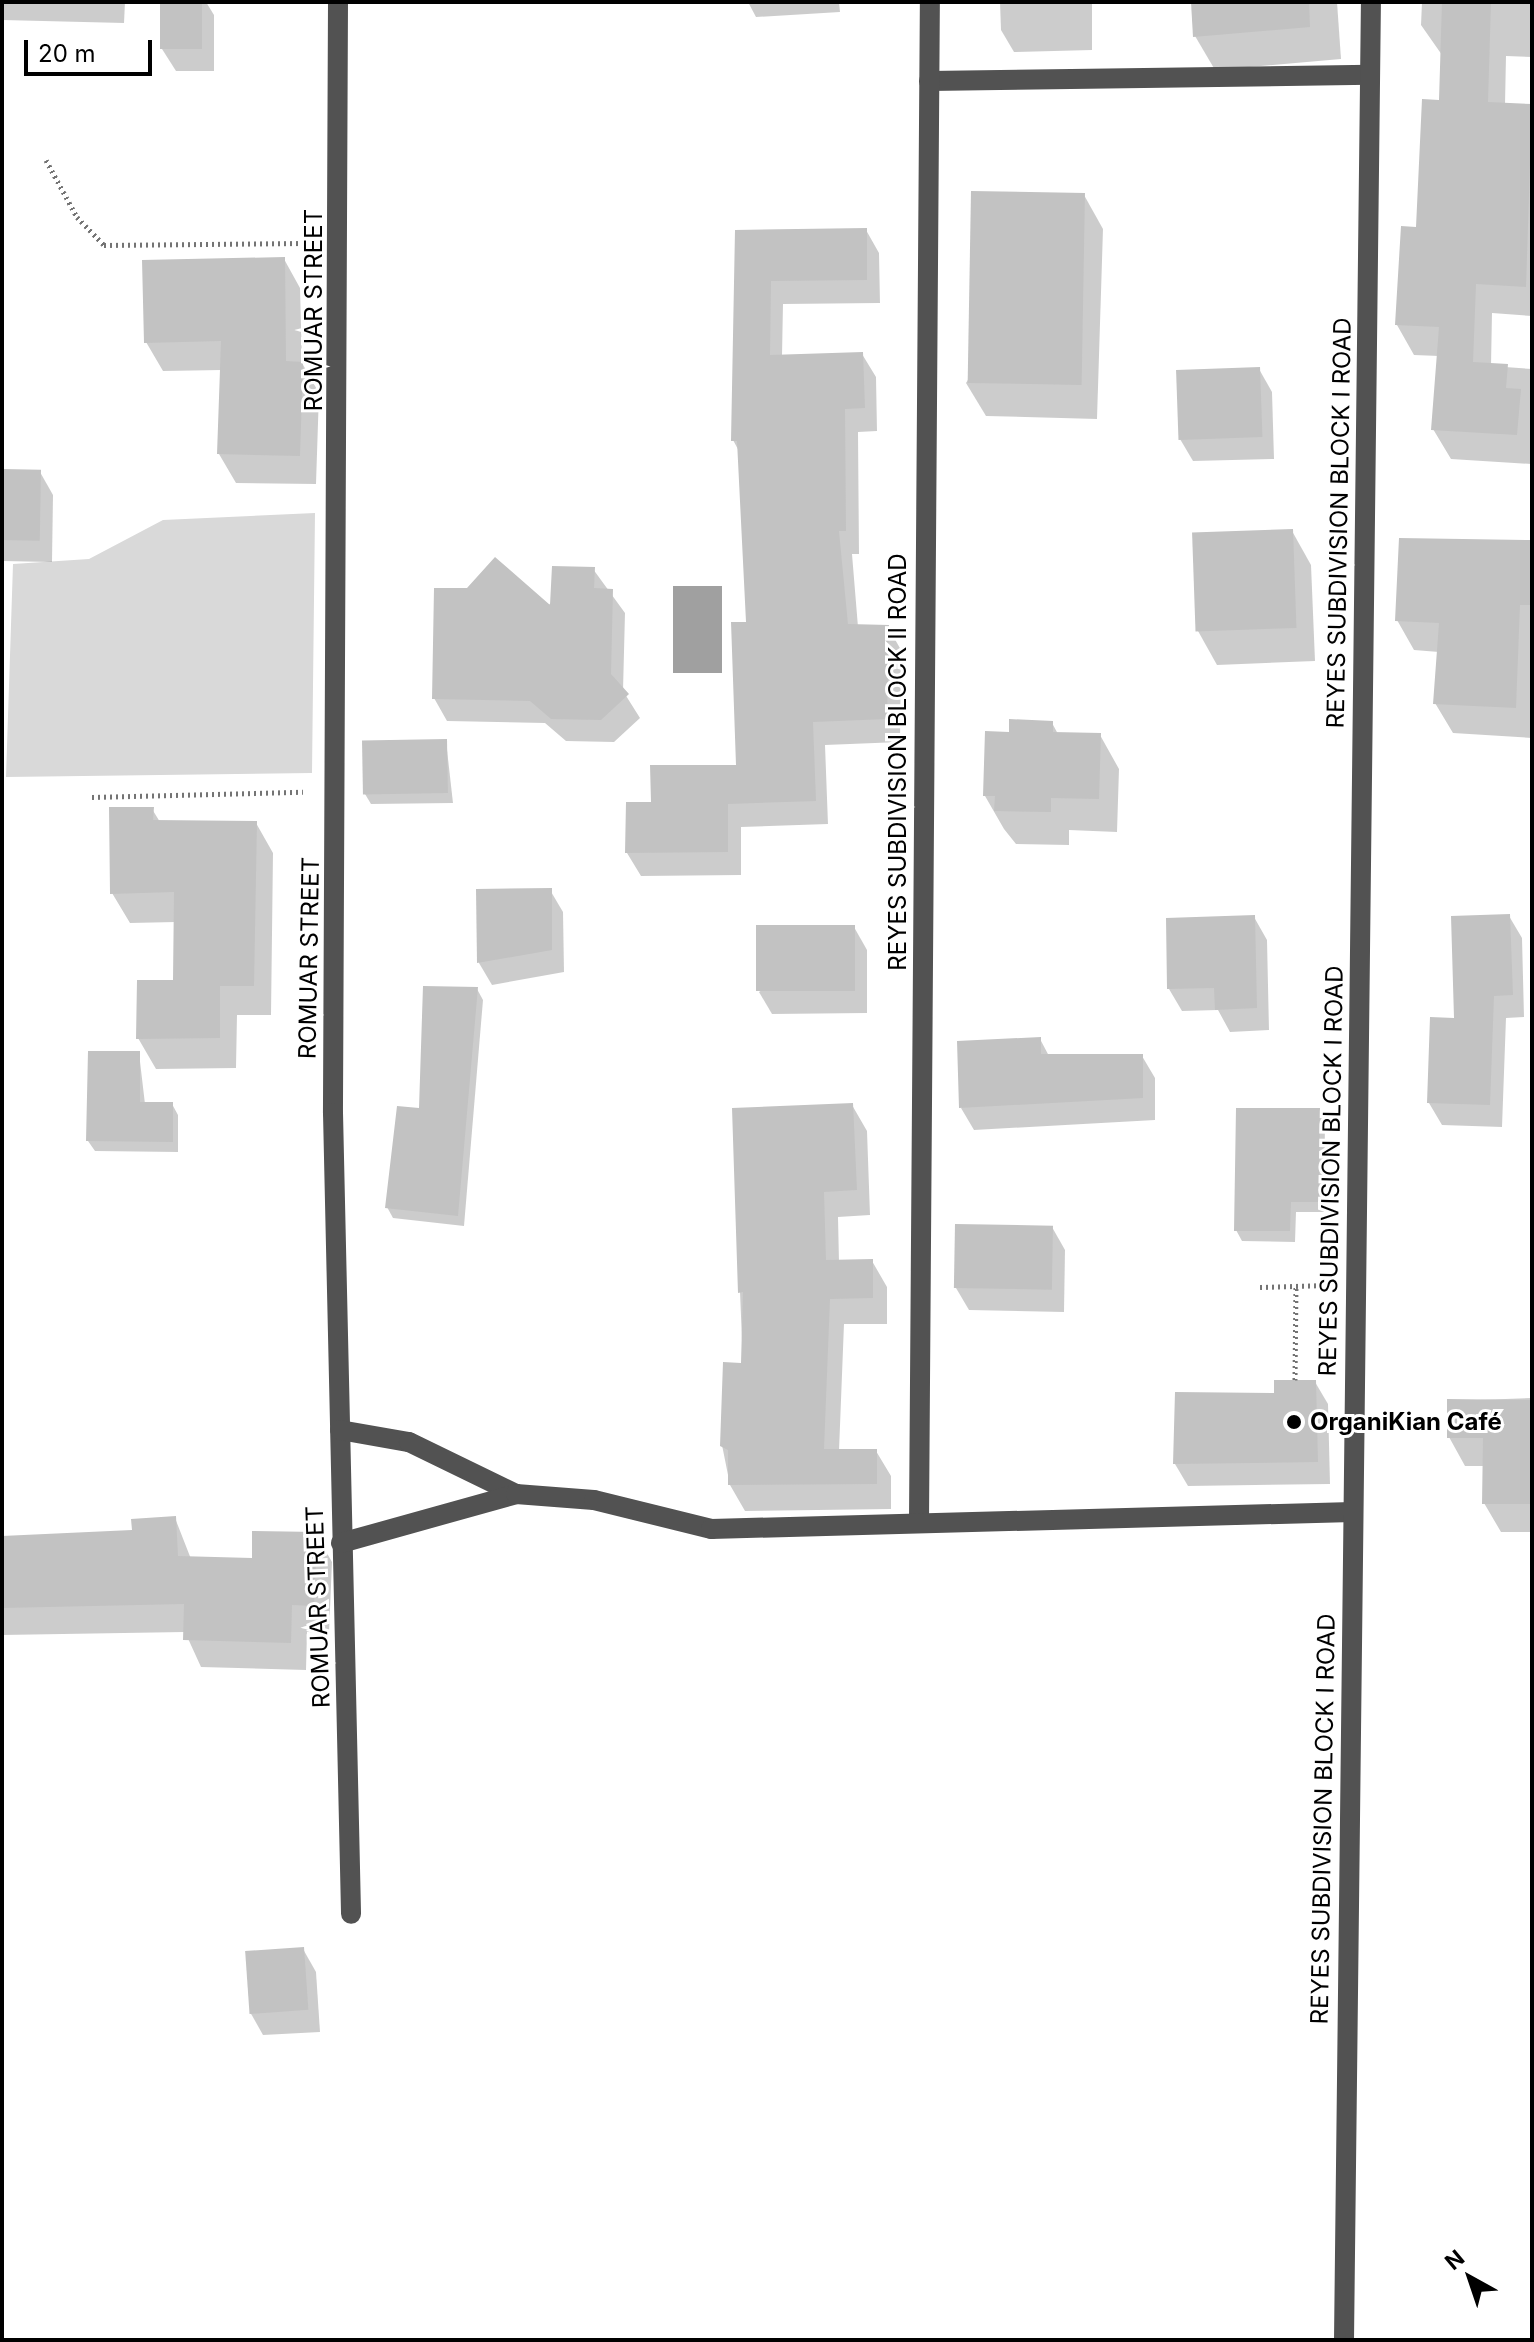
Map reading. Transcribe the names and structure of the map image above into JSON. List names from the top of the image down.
{
  "streets": {
    "street": ["ROMUAR STREET", "REYES SUBDIVISION BLOCK I ROAD", "REYES SUBDIVISION BLOCK II ROAD"]
  },
  "places": ["OrganiKian Café"],
  "scale_bar": "20 m",
  "north": "top left"
}
